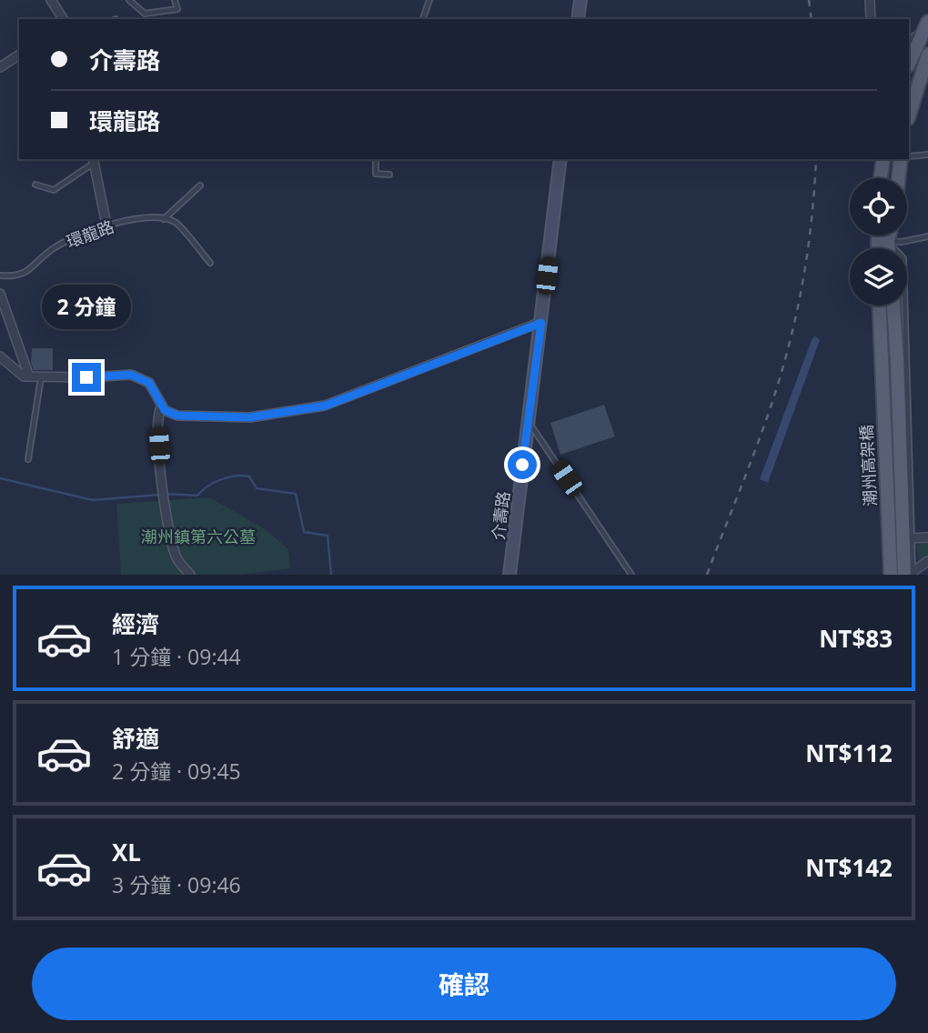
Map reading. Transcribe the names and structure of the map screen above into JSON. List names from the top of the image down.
{
  "streets": {
    "main road": ["潮州高架橋", "介壽路"],
    "lane": ["環龍路"]
  },
  "parks": ["潮州鎮第六公墓"],
  "page": {
    "banner": ["介壽路", "環龍路"],
    "bubble": "2 分鐘",
    "list": [
      {
        "name": "經濟",
        "note": "1 分鐘 · 09:44",
        "value": "NT$83"
      },
      {
        "name": "舒適",
        "note": "2 分鐘 · 09:45",
        "value": "NT$112"
      },
      {
        "name": "XL",
        "note": "3 分鐘 · 09:46",
        "value": "NT$142"
      }
    ],
    "buttons": "確認"
  }
}
